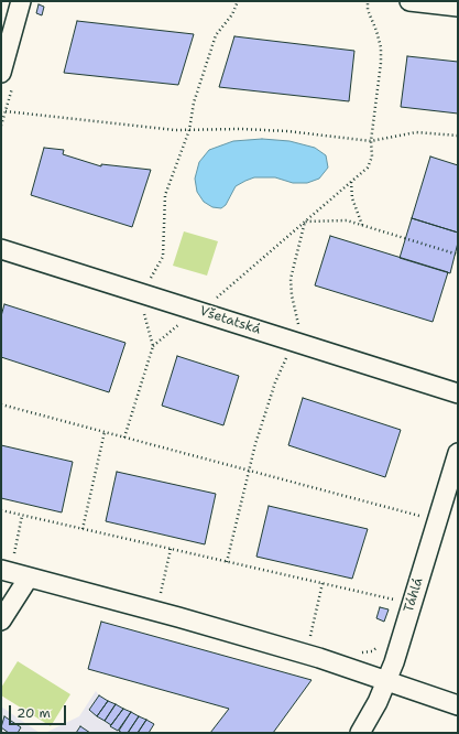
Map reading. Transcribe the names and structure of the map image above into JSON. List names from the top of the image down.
{
  "streets": {
    "street": ["Všetatská", "Táhlá"]
  },
  "scale_bar": "20 m"
}
